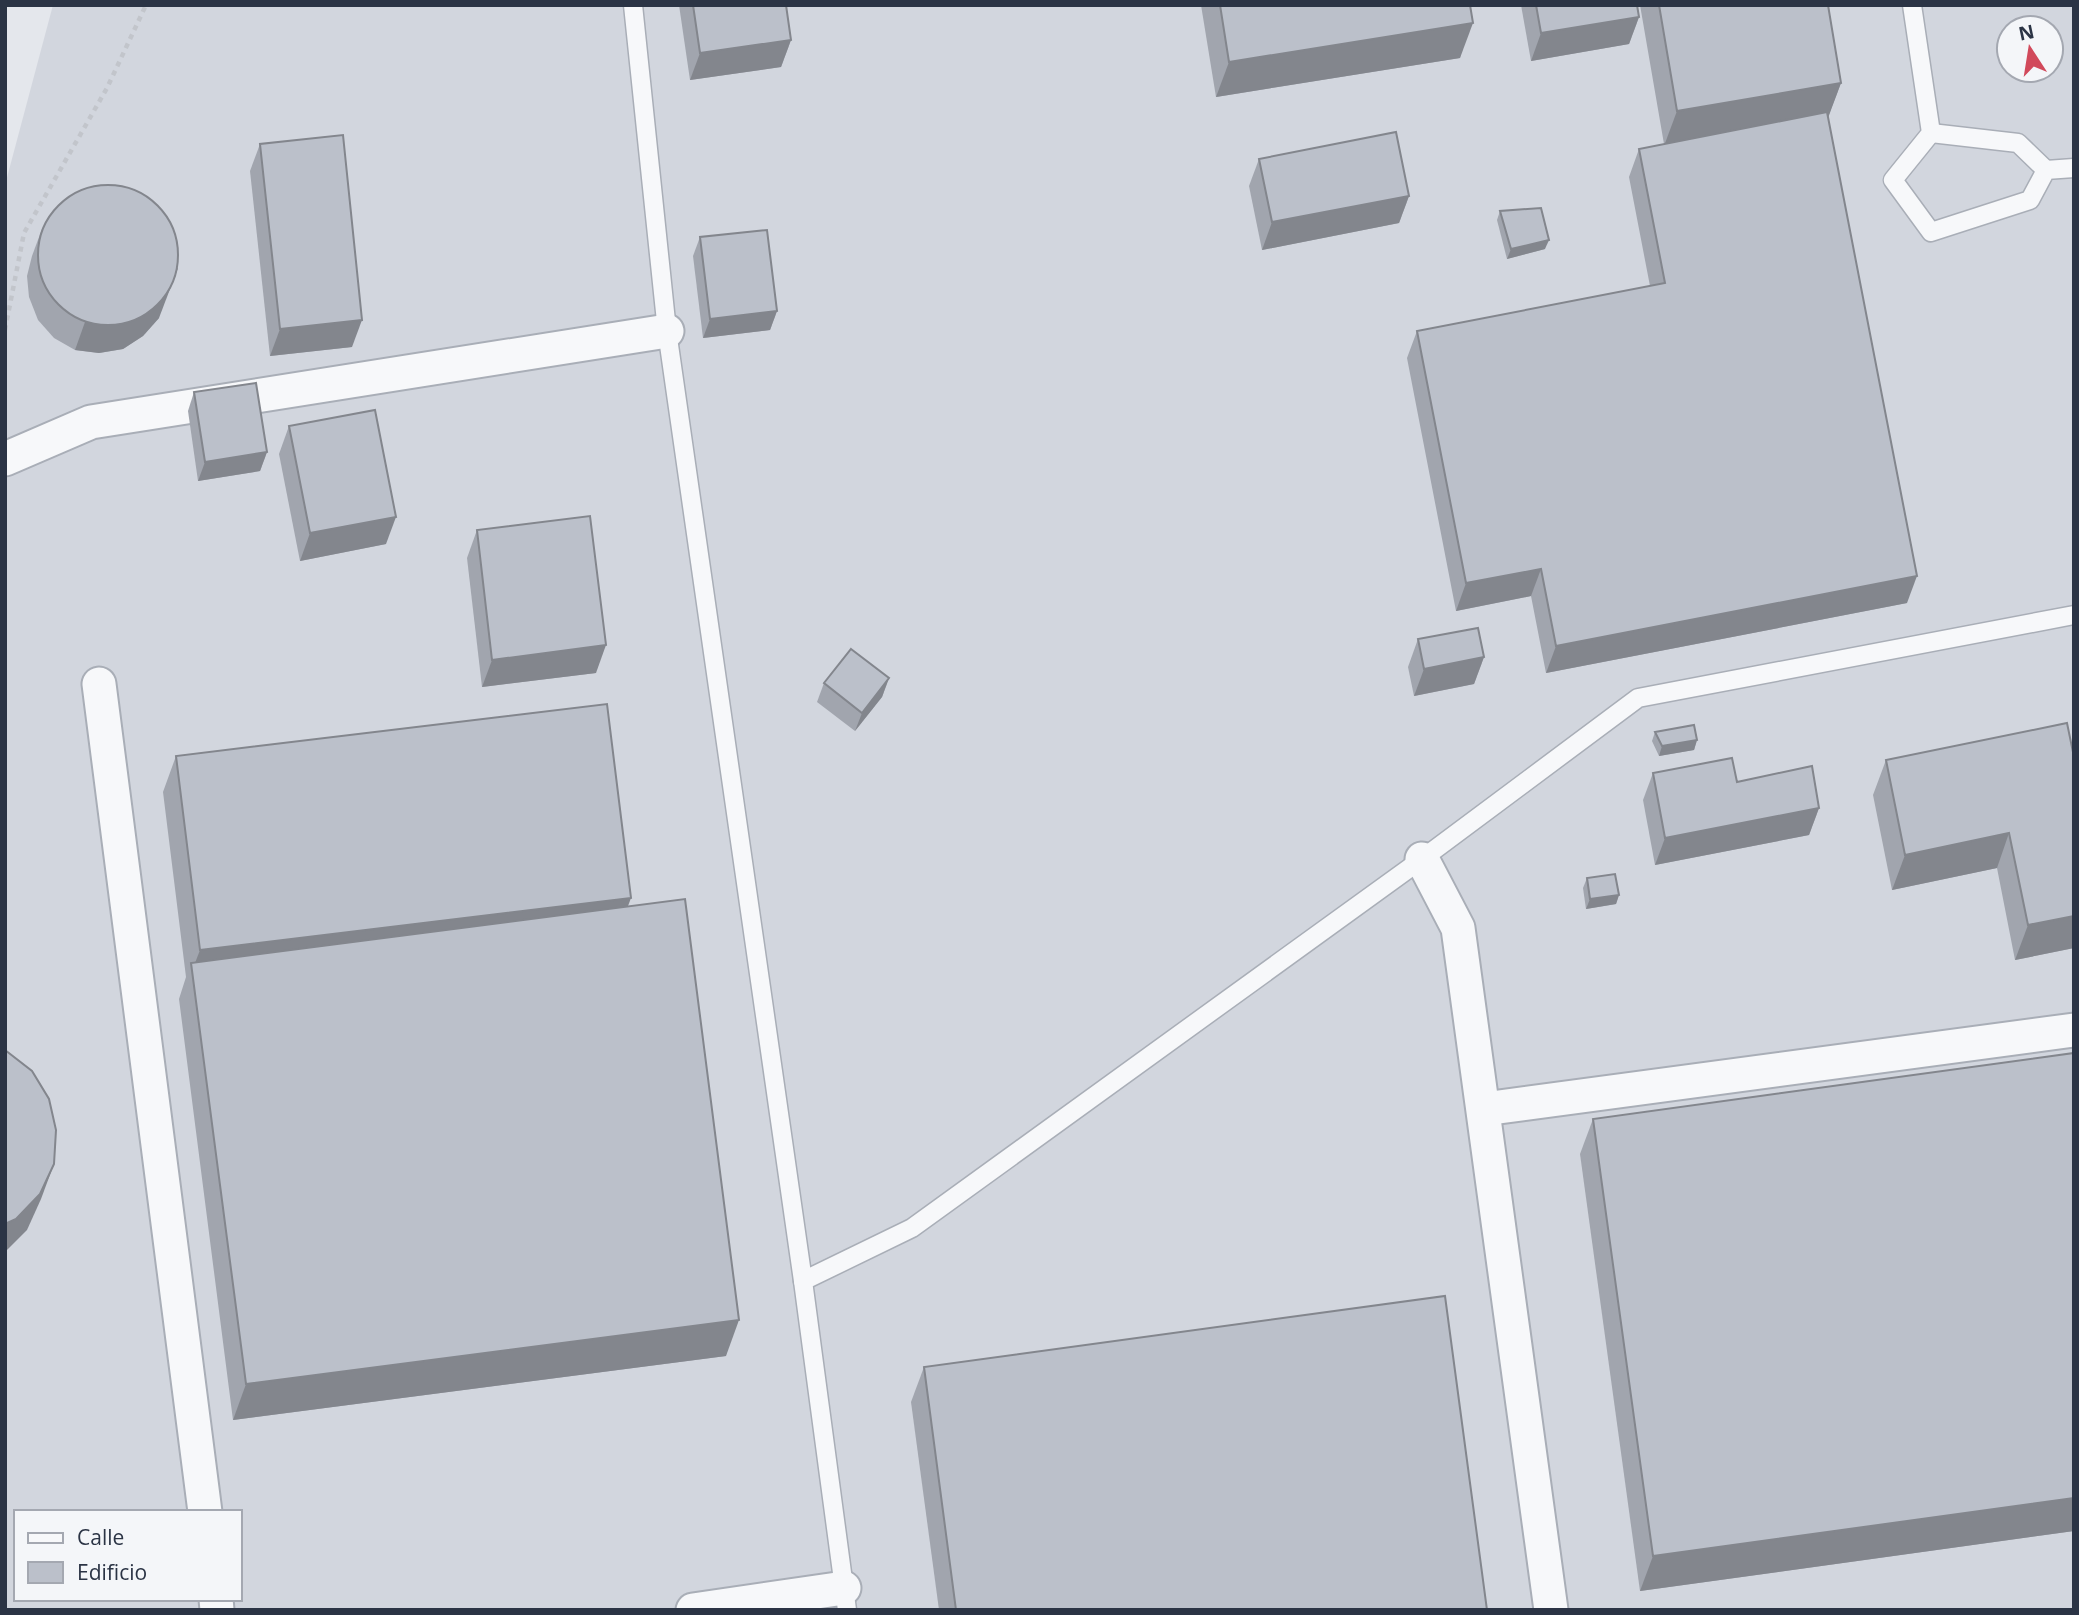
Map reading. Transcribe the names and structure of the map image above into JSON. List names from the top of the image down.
{
  "legend": ["Calle", "Edificio"],
  "north": "top"
}
